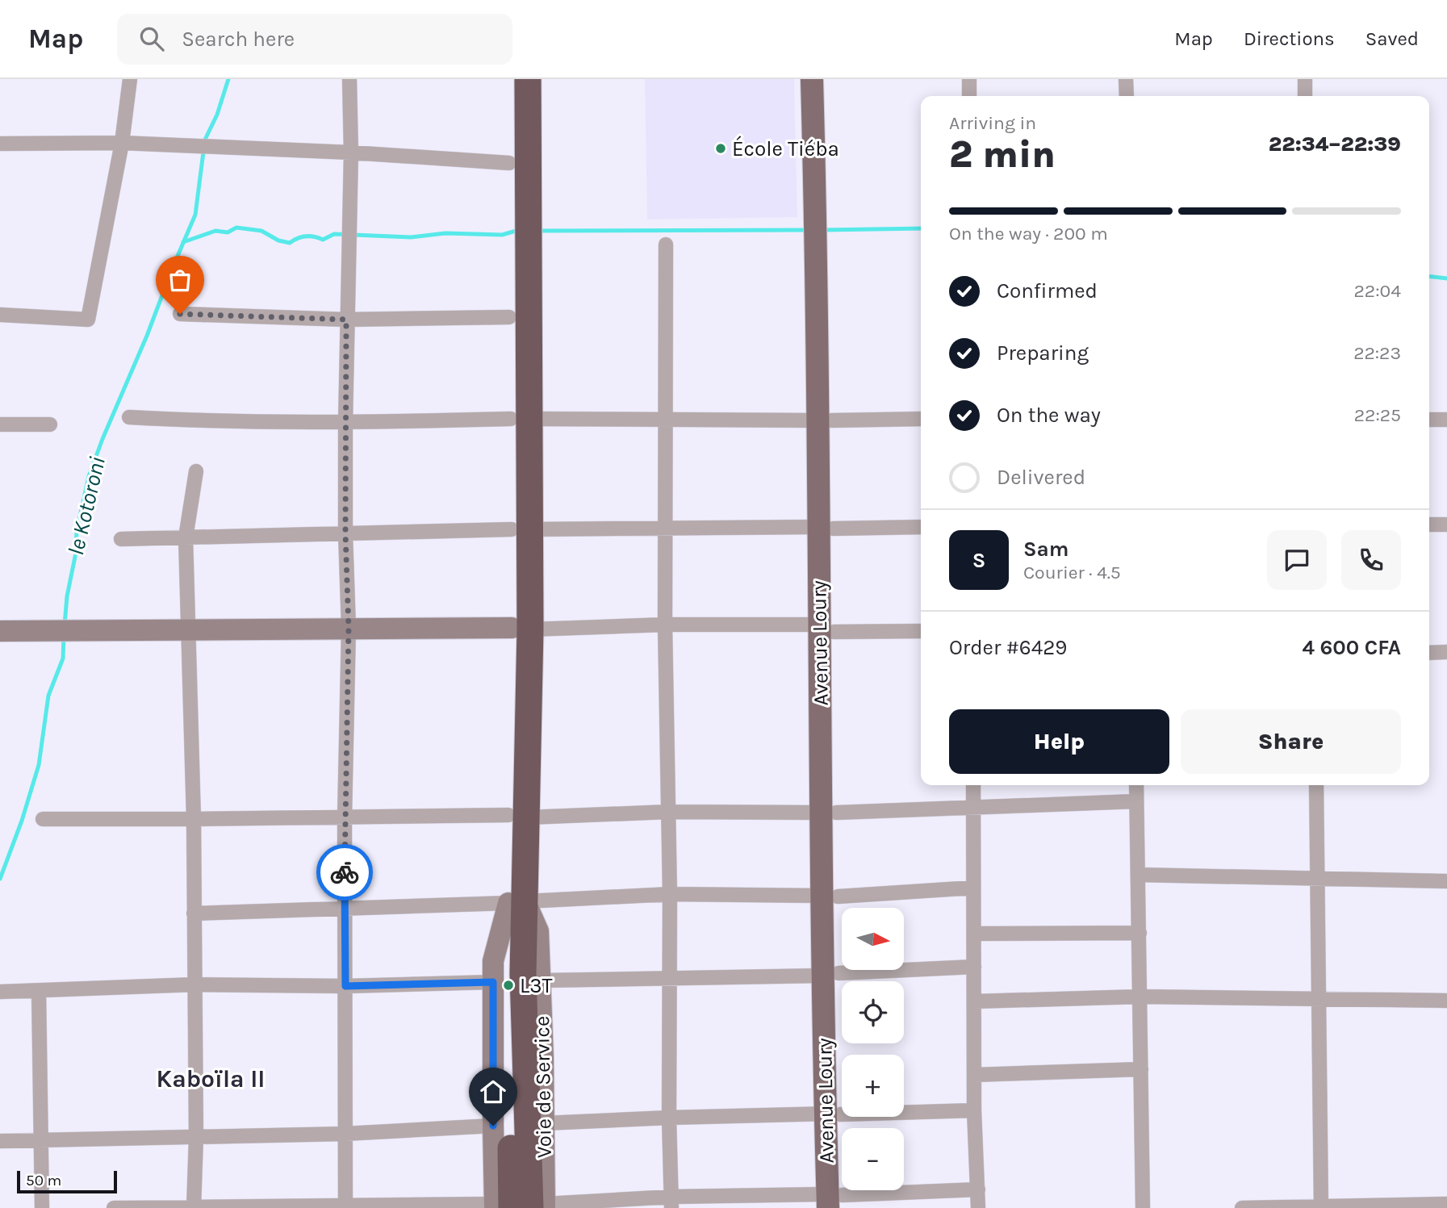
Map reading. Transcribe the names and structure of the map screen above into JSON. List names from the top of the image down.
{
  "streets": {
    "main road": ["Avenue Loury", "Voie de Service"]
  },
  "districts": ["Kaboïla II"],
  "water": ["le Kotoroni"],
  "places": ["École Tiéba", "L3T"],
  "scale_bar": "50 m",
  "north": "right",
  "page": {
    "header": "Map",
    "search": "Search here",
    "nav": ["Map", "Directions", "Saved"],
    "heading": ["2 min", "Arriving in", "22:34–22:39"],
    "panel": [
      "Sam",
      "Courier · 4.5",
      "Order #6429",
      "4 600 CFA"
    ],
    "bar": "On the way · 200 m",
    "list": [
      ["Confirmed", "22:04"],
      ["Preparing", "22:23"],
      ["On the way", "22:25"],
      "Delivered"
    ],
    "round": "S",
    "buttons": ["Help", "Share"],
    "map_buttons": ["+", "−"],
    "scale": "50 m"
  }
}
